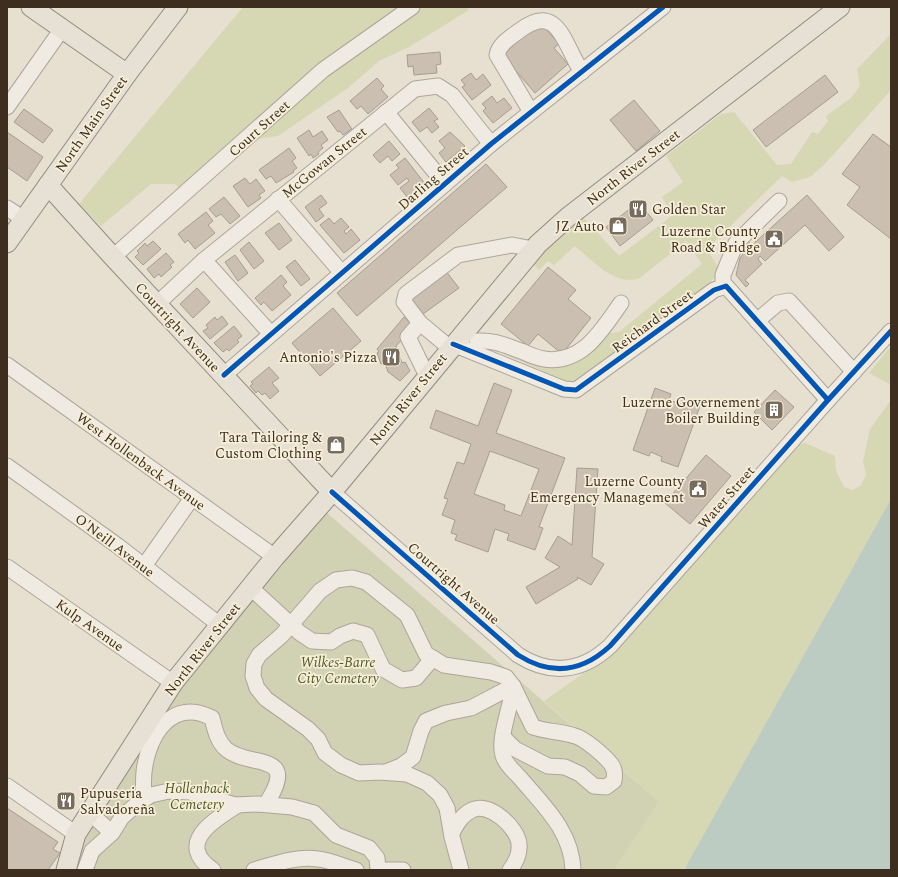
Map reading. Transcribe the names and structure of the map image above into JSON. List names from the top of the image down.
{
  "streets": {
    "main road": ["North Main Street", "North River Street", "Courtright Avenue"],
    "street": [
      "Court Street",
      "McGowan Street",
      "Darling Street",
      "Reichard Street",
      "West Hollenback Avenue",
      "Water Street",
      "O'Neill Avenue",
      "Kulp Avenue"
    ]
  },
  "crossings": [
    ["North Main Street", "Courtright Avenue"],
    ["Court Street", "Courtright Avenue"],
    ["McGowan Street", "Darling Street"],
    ["McGowan Street", "Courtright Avenue"],
    ["North River Street", "Reichard Street"],
    ["North River Street", "Courtright Avenue"],
    ["North River Street", "West Hollenback Avenue"],
    ["North River Street", "O'Neill Avenue"],
    ["North River Street", "Kulp Avenue"],
    ["Darling Street", "Courtright Avenue"],
    ["Courtright Avenue", "Water Street"]
  ],
  "parks": ["Wilkes-Barre City Cemetery", "Hollenback Cemetery"],
  "places": {
    "restaurant": ["Golden Star", "Antonio's Pizza", "Pupuseria Salvadoreña"],
    "shop": ["JZ Auto", "Tara Tailoring & Custom Clothing"],
    "public building": ["Luzerne County Road & Bridge", "Luzerne County Emergency Management"],
    "building": ["Luzerne Governement Boiler Building"]
  }
}
